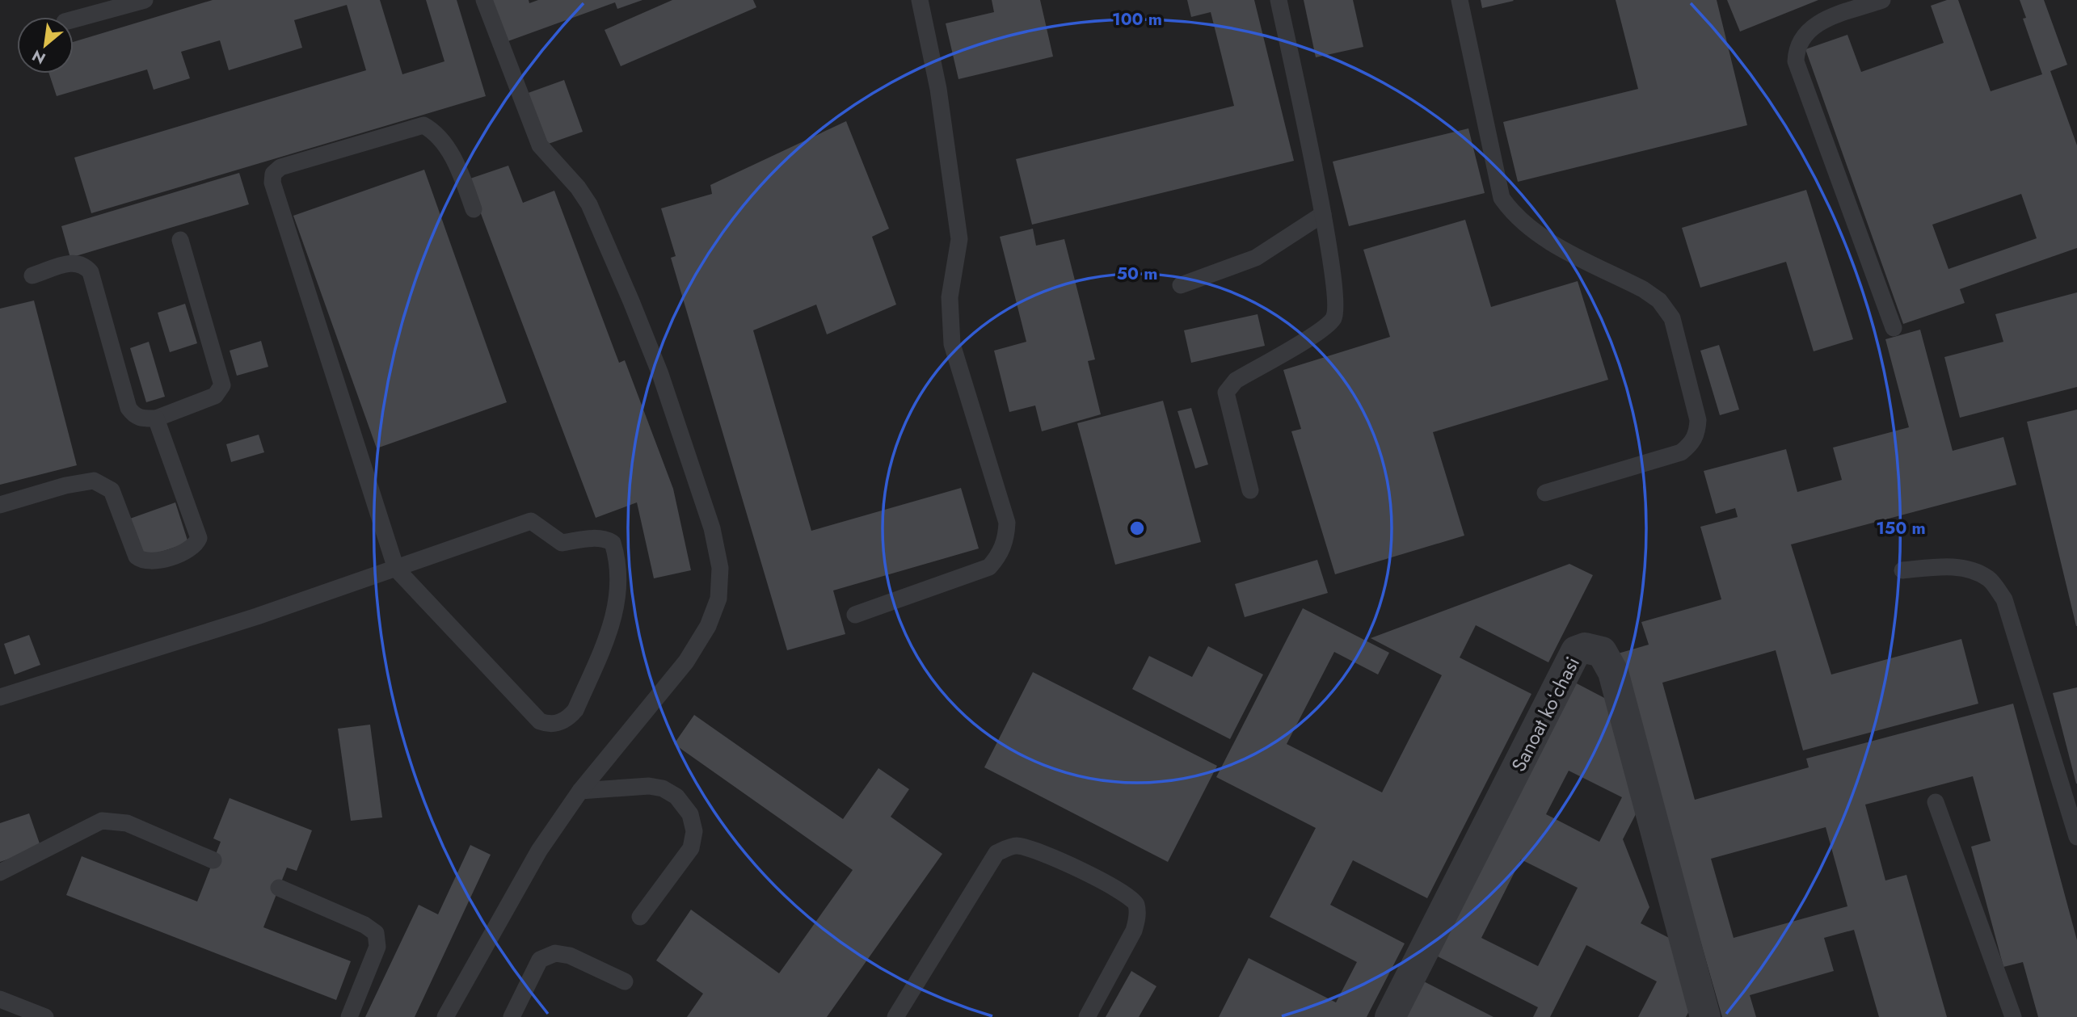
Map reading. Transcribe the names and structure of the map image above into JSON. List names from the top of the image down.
{
  "streets": {
    "street": ["Sanoat koʻchasi"]
  },
  "north": "bottom left",
  "rings": ["100 m", "50 m", "150 m"]
}
